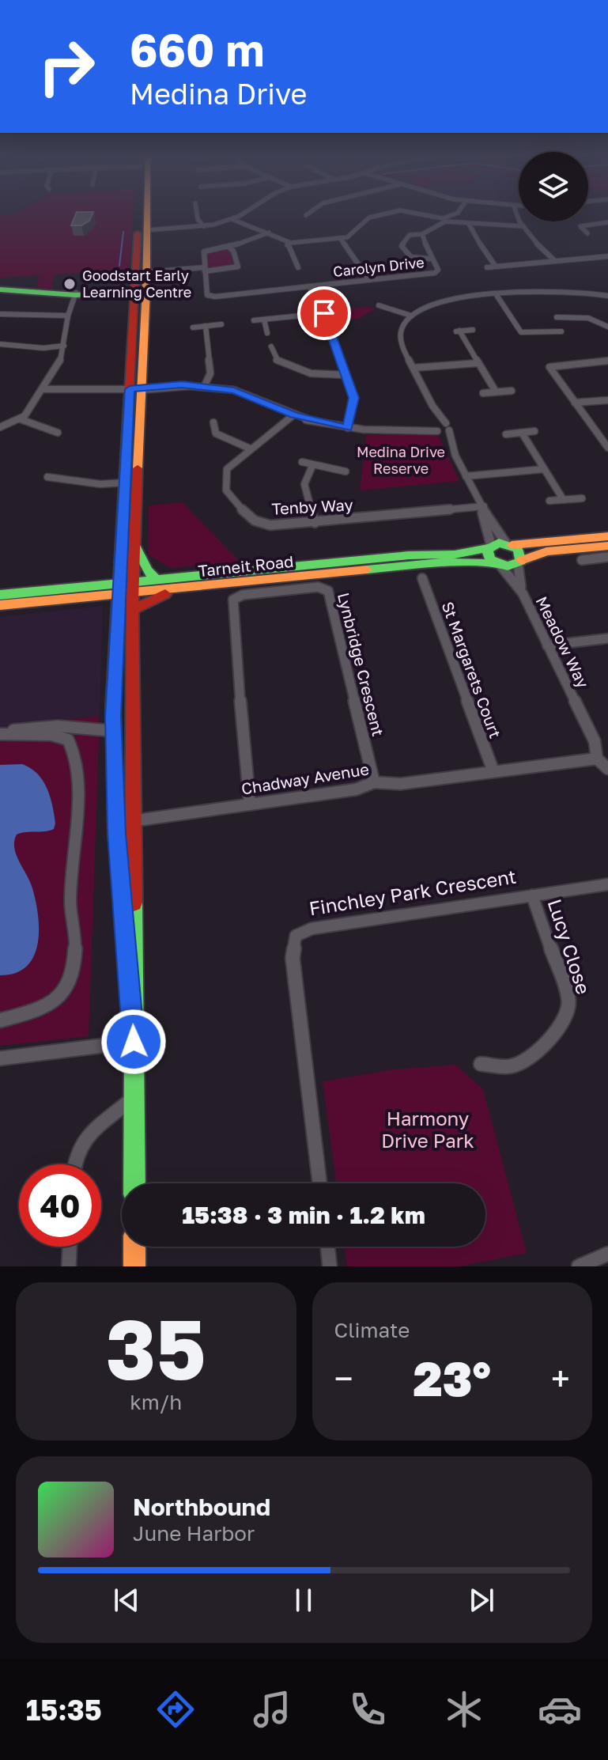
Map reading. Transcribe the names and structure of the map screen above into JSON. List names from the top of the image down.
{
  "streets": {
    "street": [
      "Carolyn Drive",
      "Tenby Way",
      "Tarneit Road",
      "Meadow Way",
      "Lynbridge Crescent",
      "St Margarets Court",
      "Chadway Avenue",
      "Finchley Park Crescent",
      "Lucy Close"
    ]
  },
  "crossings": [
    ["Tarneit Road", "Meadow Way"],
    ["Meadow Way", "Chadway Avenue"],
    ["Lynbridge Crescent", "Chadway Avenue"],
    ["St Margarets Court", "Chadway Avenue"],
    ["Finchley Park Crescent", "Lucy Close"]
  ],
  "parks": ["Medina Drive Reserve", "Harmony Drive Park"],
  "places": ["Goodstart Early Learning Centre"],
  "page": {
    "turn": ["660 m", "Medina Drive"],
    "limit": "40",
    "trip": "15:38 · 3 min · 1.2 km",
    "tile": [
      ["35", "km/h"],
      "Climate"
    ],
    "heat": ["−", "23°", "+"],
    "song": ["Northbound", "June Harbor"],
    "tabs": "15:35"
  }
}
